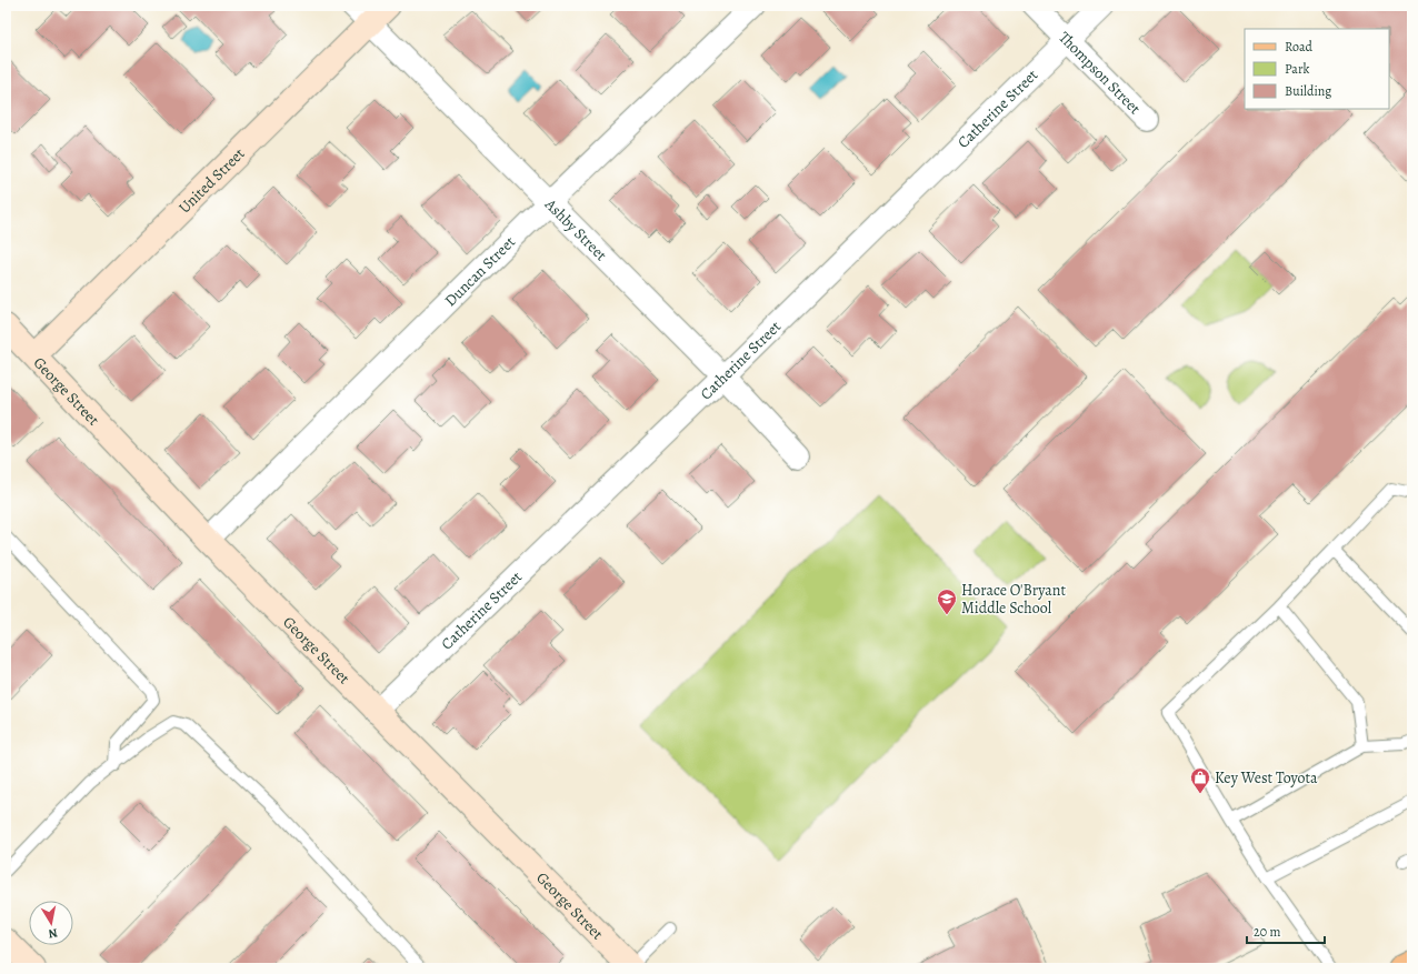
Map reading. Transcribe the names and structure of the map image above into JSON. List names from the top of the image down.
{
  "streets": {
    "street": [
      "Thompson Street",
      "Catherine Street",
      "United Street",
      "Ashby Street",
      "Duncan Street",
      "George Street"
    ]
  },
  "crossings": [
    ["Thompson Street", "Catherine Street"],
    ["Catherine Street", "Ashby Street"],
    ["Catherine Street", "George Street"],
    ["United Street", "Ashby Street"],
    ["United Street", "George Street"],
    ["Ashby Street", "Duncan Street"],
    ["Duncan Street", "George Street"]
  ],
  "places": {
    "school or university": ["Horace O'Bryant Middle School"],
    "shop": ["Key West Toyota"]
  },
  "legend": ["Road", "Park", "Building"],
  "scale_bar": "20 m",
  "north": "bottom"
}
